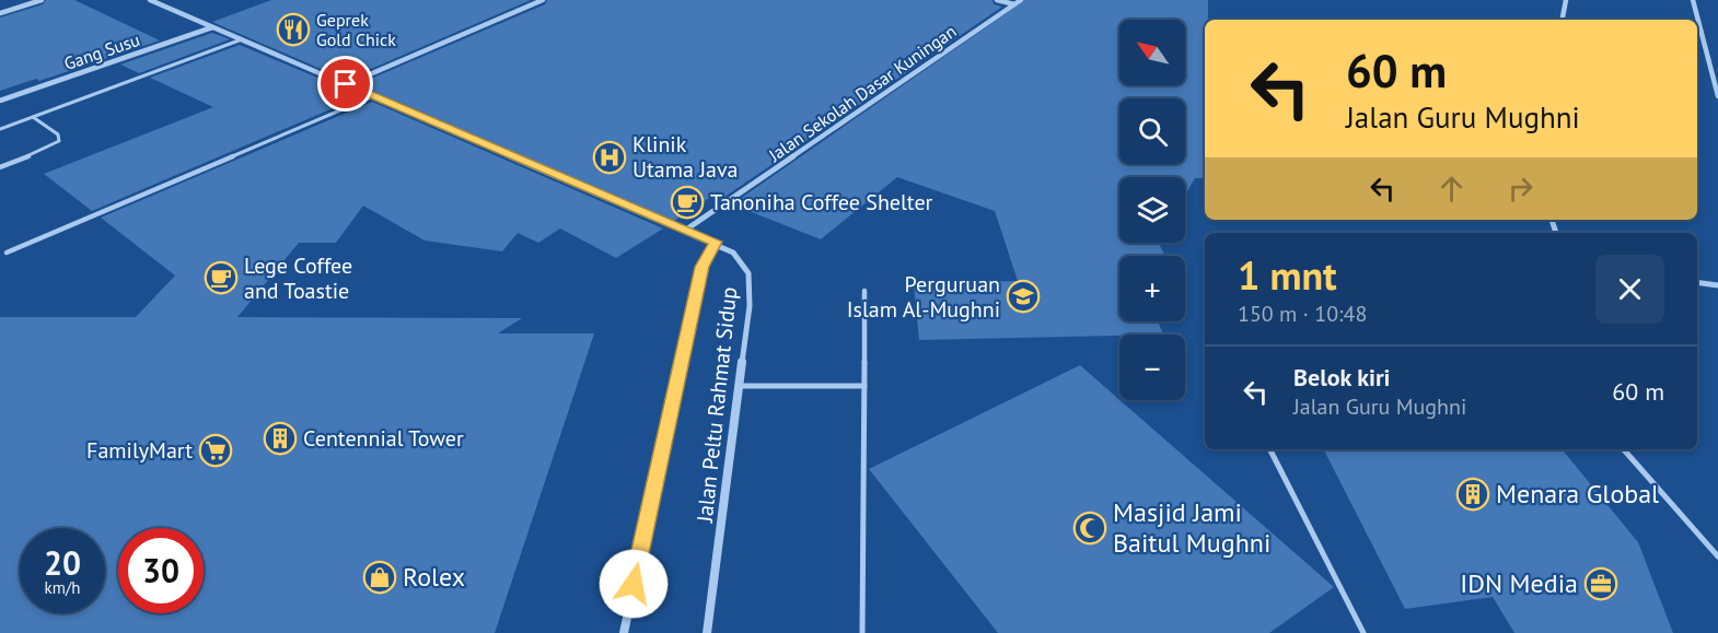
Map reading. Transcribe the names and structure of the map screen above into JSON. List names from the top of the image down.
{
  "streets": {
    "street": ["Gang Susu", "Jalan Sekolah Dasar Kuningan", "Jalan Peltu Rahmat Sidup"]
  },
  "places": {
    "restaurant": ["Geprek Gold Chick"],
    "hospital": ["Klinik Utama Java"],
    "cafe": ["Tanoniha Coffee Shelter", "Lege Coffee and Toastie"],
    "school or university": ["Perguruan Islam Al-Mughni"],
    "building": ["Centennial Tower", "Menara Global"],
    "supermarket": ["FamilyMart"],
    "mosque": ["Masjid Jami Baitul Mughni"],
    "shop": ["Rolex"],
    "office": ["IDN Media"]
  },
  "north": "top left",
  "page": {
    "map_buttons": ["+", "−"],
    "turn": ["60 m", "Jalan Guru Mughni"],
    "heading": ["1 mnt", "150 m · 10:48"],
    "list": [
      {
        "name": "Belok kiri",
        "note": "Jalan Guru Mughni",
        "value": "60 m"
      }
    ],
    "speed": "20 km/h",
    "limit": "30"
  }
}
